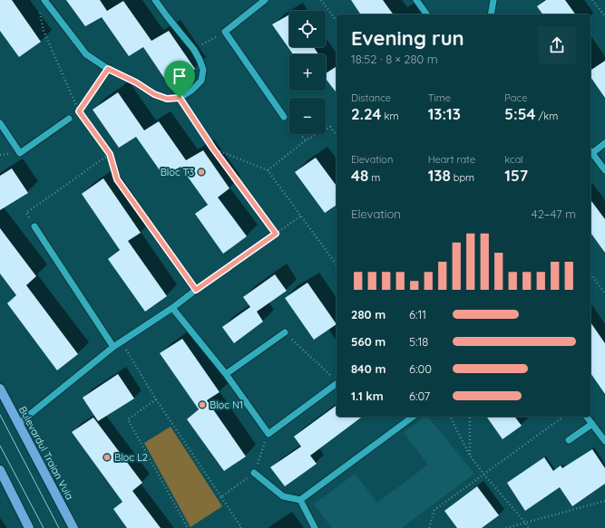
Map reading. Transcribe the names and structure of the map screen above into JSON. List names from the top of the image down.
{
  "streets": {
    "main road": ["Bulevardul Traian Vuia"]
  },
  "places": ["Bloc T3", "Bloc N1", "Bloc L2"],
  "page": {
    "map_buttons": ["+", "−"],
    "heading": ["Evening run", "18:52 · 8 × 280 m"],
    "stats": [
      ["Distance", "2.24 km"],
      ["Time", "13:13"],
      ["Pace", "5:54 /km"],
      ["Elevation", "48 m"],
      ["Heart rate", "138 bpm"],
      ["kcal", "157"]
    ],
    "chart": ["Elevation", "42–47 m"],
    "list": [
      {
        "name": "280 m",
        "note": "6:11"
      },
      {
        "name": "560 m",
        "note": "5:18"
      },
      {
        "name": "840 m",
        "note": "6:00"
      },
      {
        "name": "1.1 km",
        "note": "6:07"
      }
    ]
  }
}
